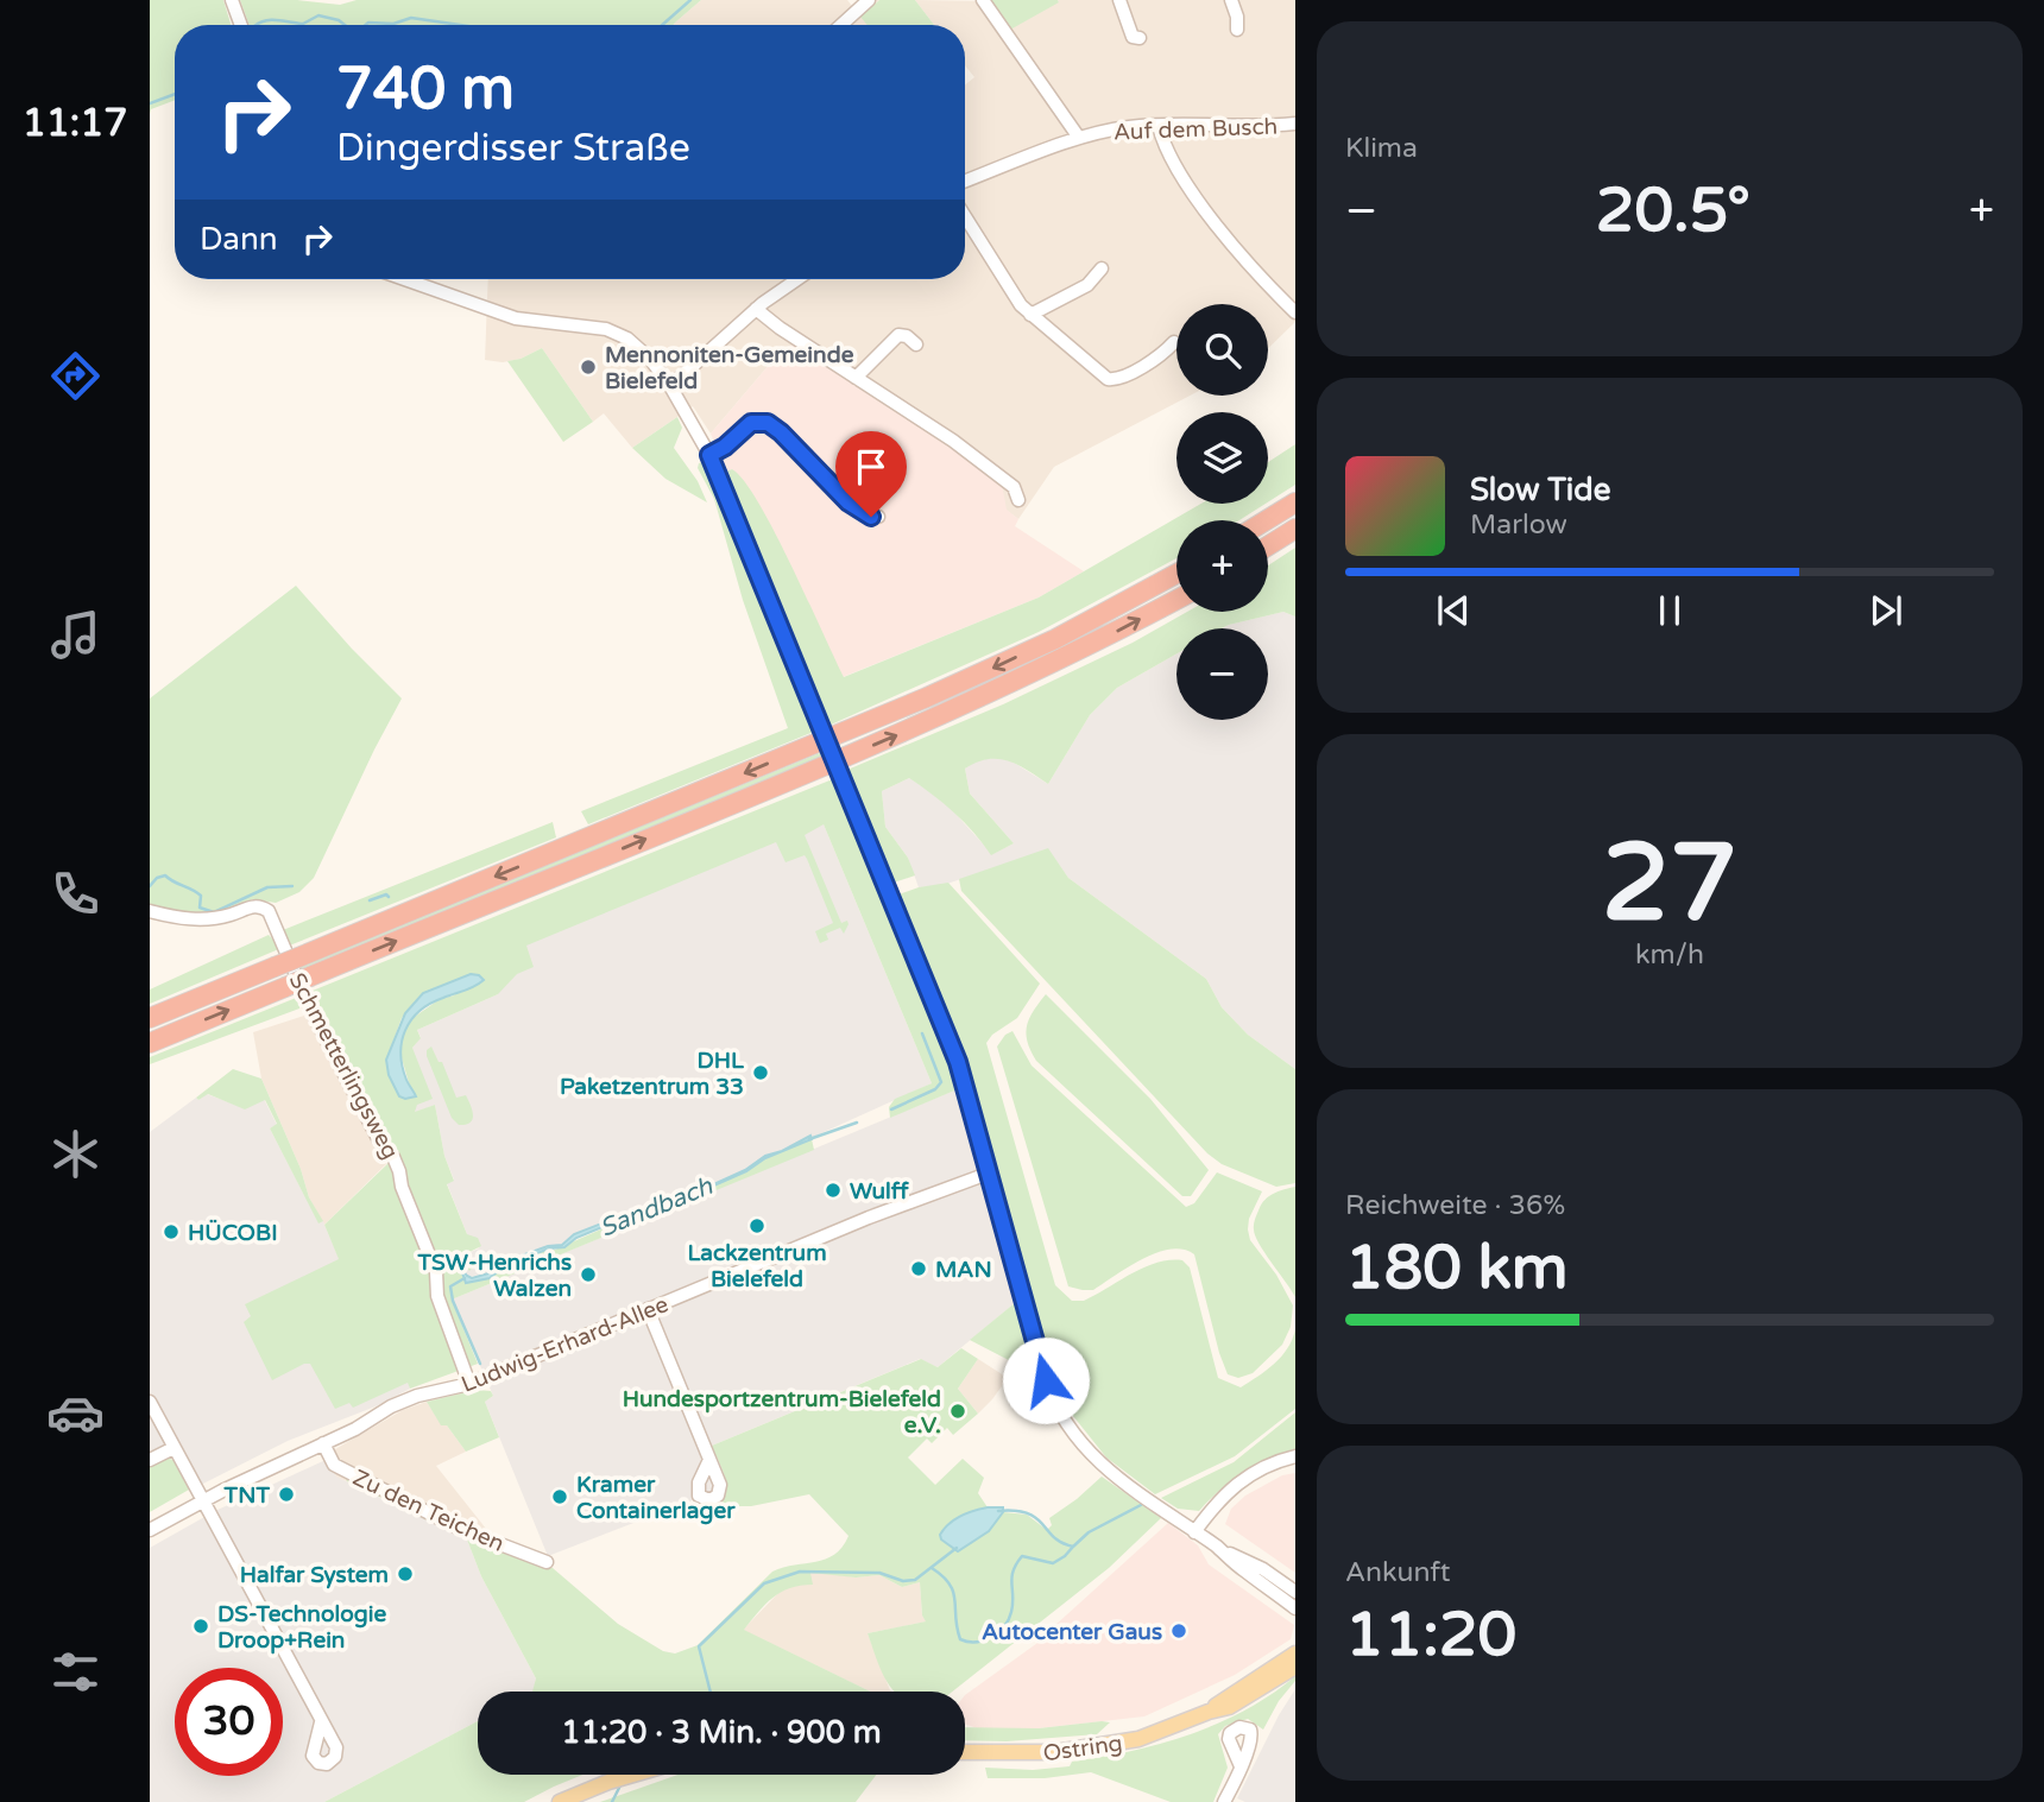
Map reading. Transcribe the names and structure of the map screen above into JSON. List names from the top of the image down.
{
  "streets": {
    "main road": ["Ostring"],
    "street": [
      "Auf dem Busch",
      "Schmetterlingsweg",
      "Ludwig-Erhard-Allee",
      "Zu den Teichen"
    ]
  },
  "crossings": [
    ["Schmetterlingsweg", "Ludwig-Erhard-Allee"],
    ["Ludwig-Erhard-Allee", "Zu den Teichen"]
  ],
  "water": ["Sandbach"],
  "places": [
    "Mennoniten-Gemeinde Bielefeld",
    "DHL Paketzentrum 33",
    "Wulff",
    "Lackzentrum Bielefeld",
    "HÜCOBI",
    "MAN",
    "TSW-Henrichs Walzen",
    "Hundesportzentrum-Bielefeld e.V.",
    "TNT",
    "Kramer Containerlager",
    "Halfar System",
    "DS-Technologie Droop+Rein",
    "Autocenter Gaus"
  ],
  "page": {
    "tabs": "11:17",
    "tile": [
      "Klima",
      ["27", "km/h"],
      ["Reichweite · 36%", "180 km"],
      ["Ankunft", "11:20"]
    ],
    "turn": ["740 m", "Dingerdisser Straße"],
    "heat": ["−", "20.5°", "+"],
    "then": "Dann",
    "map_buttons": ["+", "−"],
    "song": ["Slow Tide", "Marlow"],
    "limit": "30",
    "trip": "11:20 · 3 Min. · 900 m"
  }
}
